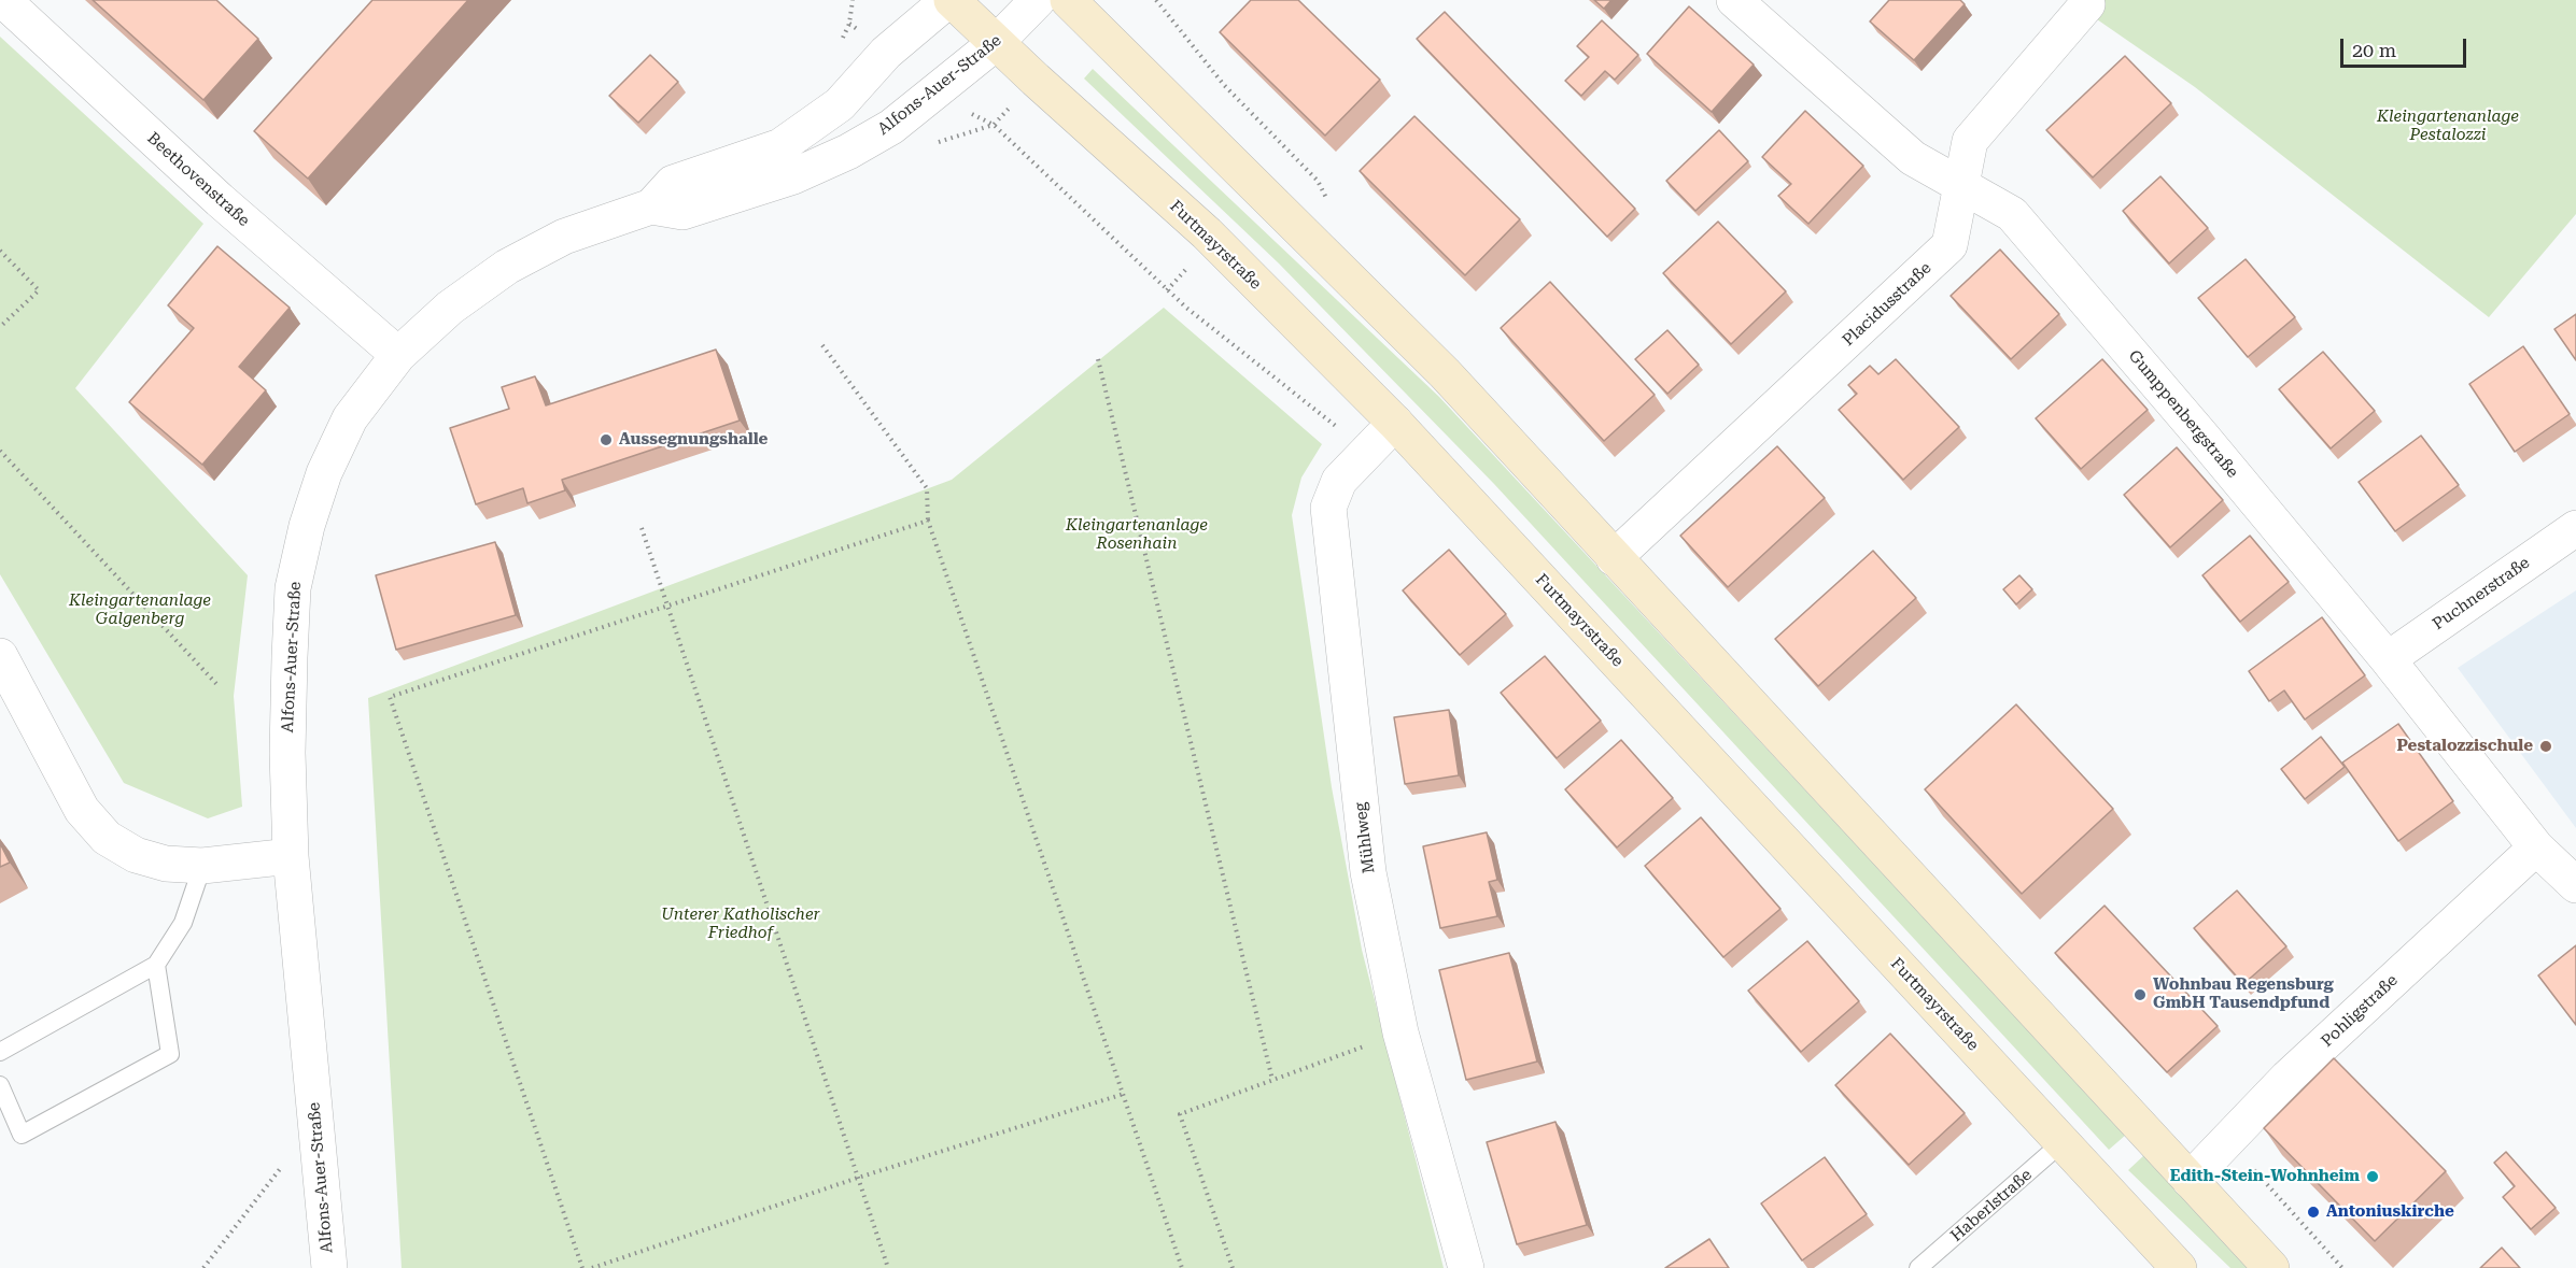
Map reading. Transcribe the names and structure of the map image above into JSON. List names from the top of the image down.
{
  "streets": {
    "main road": ["Furtmayrstraße"],
    "street": [
      "Alfons-Auer-Straße",
      "Beethovenstraße",
      "Placidusstraße",
      "Gumppenbergstraße",
      "Puchnerstraße",
      "Mühlweg",
      "Pohligstraße"
    ],
    "lane": ["Haberlstraße"]
  },
  "crossings": [
    ["Alfons-Auer-Straße", "Beethovenstraße"],
    ["Alfons-Auer-Straße", "Furtmayrstraße"],
    ["Furtmayrstraße", "Mühlweg"],
    ["Furtmayrstraße", "Haberlstraße"],
    ["Placidusstraße", "Gumppenbergstraße"],
    ["Gumppenbergstraße", "Puchnerstraße"],
    ["Gumppenbergstraße", "Pohligstraße"]
  ],
  "parks": [
    "Kleingartenanlage Pestalozzi",
    "Kleingartenanlage Rosenhain",
    "Kleingartenanlage Galgenberg",
    "Unterer Katholischer Friedhof"
  ],
  "places": [
    "Aussegnungshalle",
    "Pestalozzischule",
    "Wohnbau Regensburg GmbH Tausendpfund",
    "Edith-Stein-Wohnheim",
    "Antoniuskirche"
  ],
  "scale_bar": "20 m"
}
